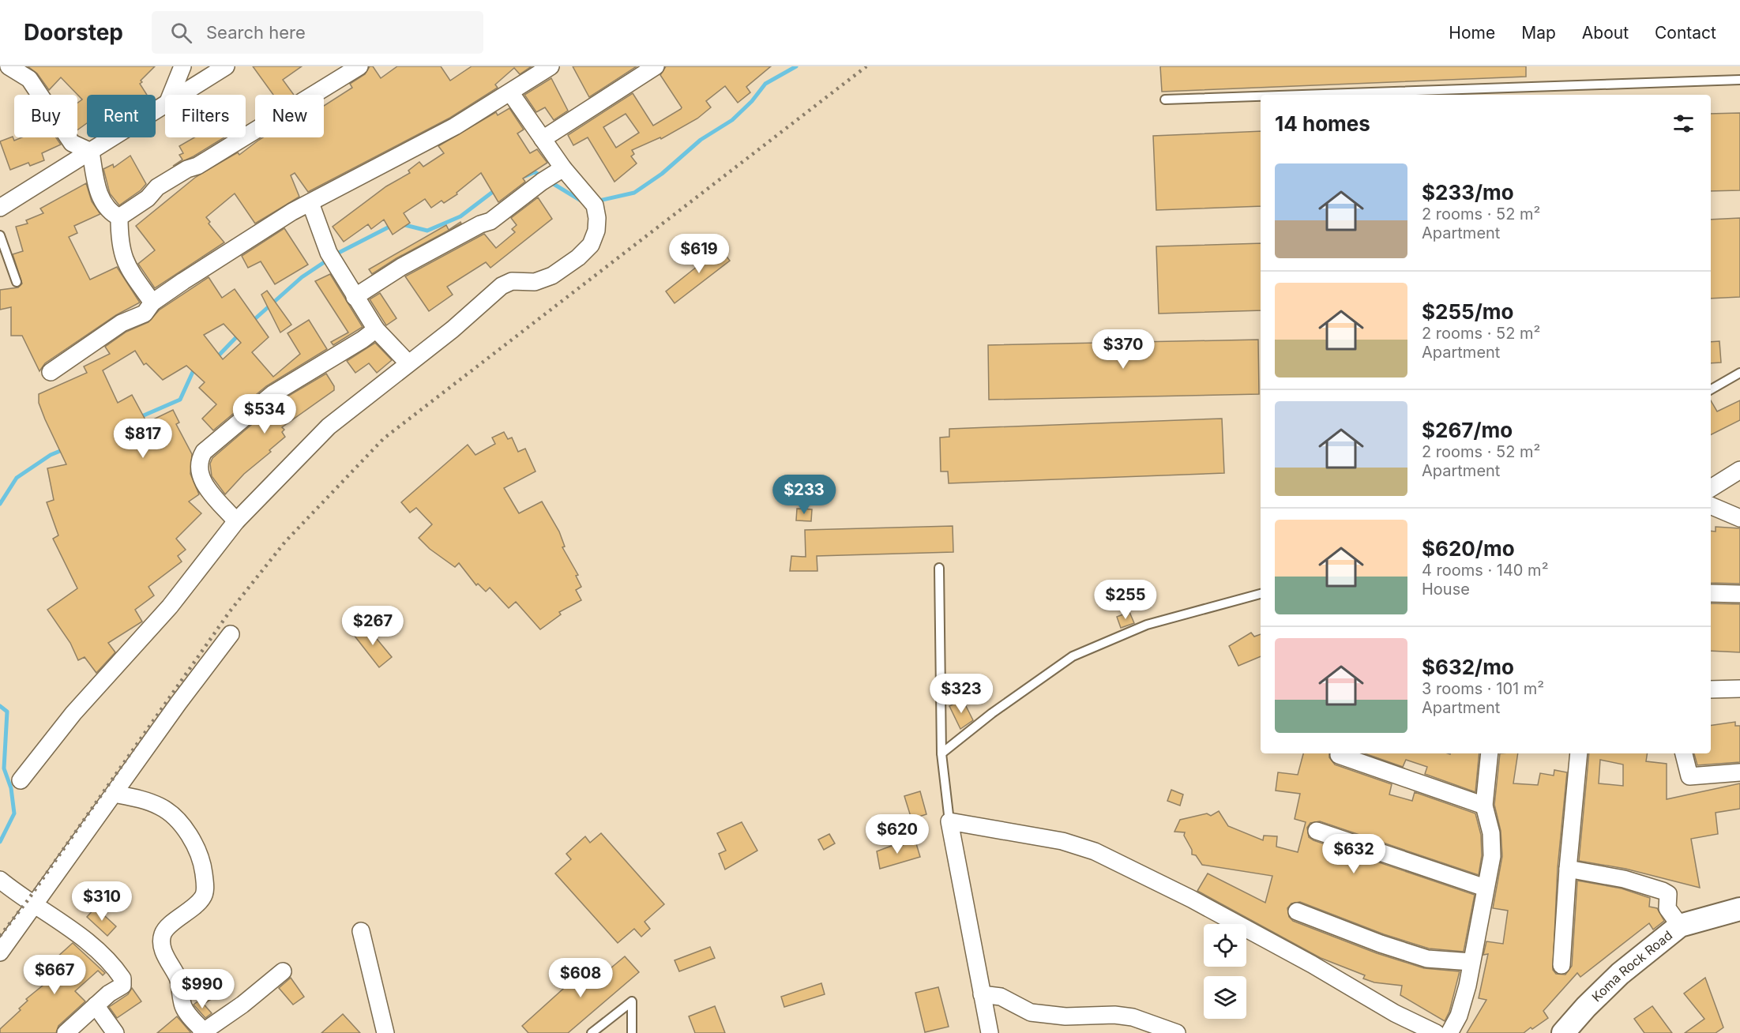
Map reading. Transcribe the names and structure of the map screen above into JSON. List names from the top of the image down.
{
  "streets": {
    "main road": ["Koma Rock Road"]
  },
  "page": {
    "header": "Doorstep",
    "search": "Search here",
    "nav": [
      "Home",
      "Map",
      "About",
      "Contact"
    ],
    "chip": [
      "Buy",
      "Rent",
      "Filters",
      "New"
    ],
    "heading": "14 homes",
    "list": [
      {
        "name": "$233/mo",
        "note": "2 rooms · 52 m² · Apartment"
      },
      {
        "name": "$255/mo",
        "note": "2 rooms · 52 m² · Apartment"
      },
      {
        "name": "$267/mo",
        "note": "2 rooms · 52 m² · Apartment"
      },
      {
        "name": "$620/mo",
        "note": "4 rooms · 140 m² · House"
      },
      {
        "name": "$632/mo",
        "note": "3 rooms · 101 m² · Apartment"
      }
    ],
    "price": [
      "$619",
      "$370",
      "$534",
      "$817",
      "$233",
      "$255",
      "$267",
      "$323",
      "$620",
      "$632",
      "$310",
      "$667",
      "$608",
      "$990"
    ]
  }
}
